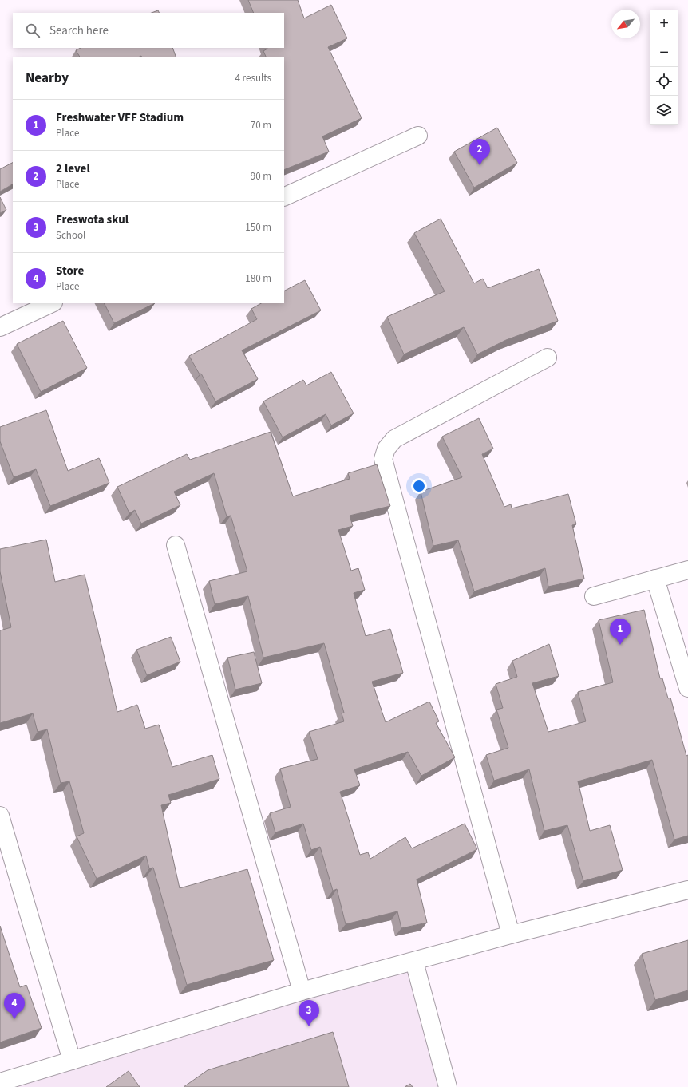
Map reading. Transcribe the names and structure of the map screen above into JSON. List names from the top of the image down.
{
  "north": "bottom left",
  "page": {
    "map_buttons": ["+", "−"],
    "search": "Search here",
    "heading": ["Nearby", "4 results"],
    "list": [
      {
        "mark": "1",
        "name": "Freshwater VFF Stadium",
        "note": "Place",
        "value": "70 m"
      },
      {
        "mark": "2",
        "name": "2 level",
        "note": "Place",
        "value": "90 m"
      },
      {
        "mark": "3",
        "name": "Freswota skul",
        "note": "School",
        "value": "150 m"
      },
      {
        "mark": "4",
        "name": "Store",
        "note": "Place",
        "value": "180 m"
      }
    ],
    "pins": [
      "2",
      "1",
      "4",
      "3"
    ]
  }
}
